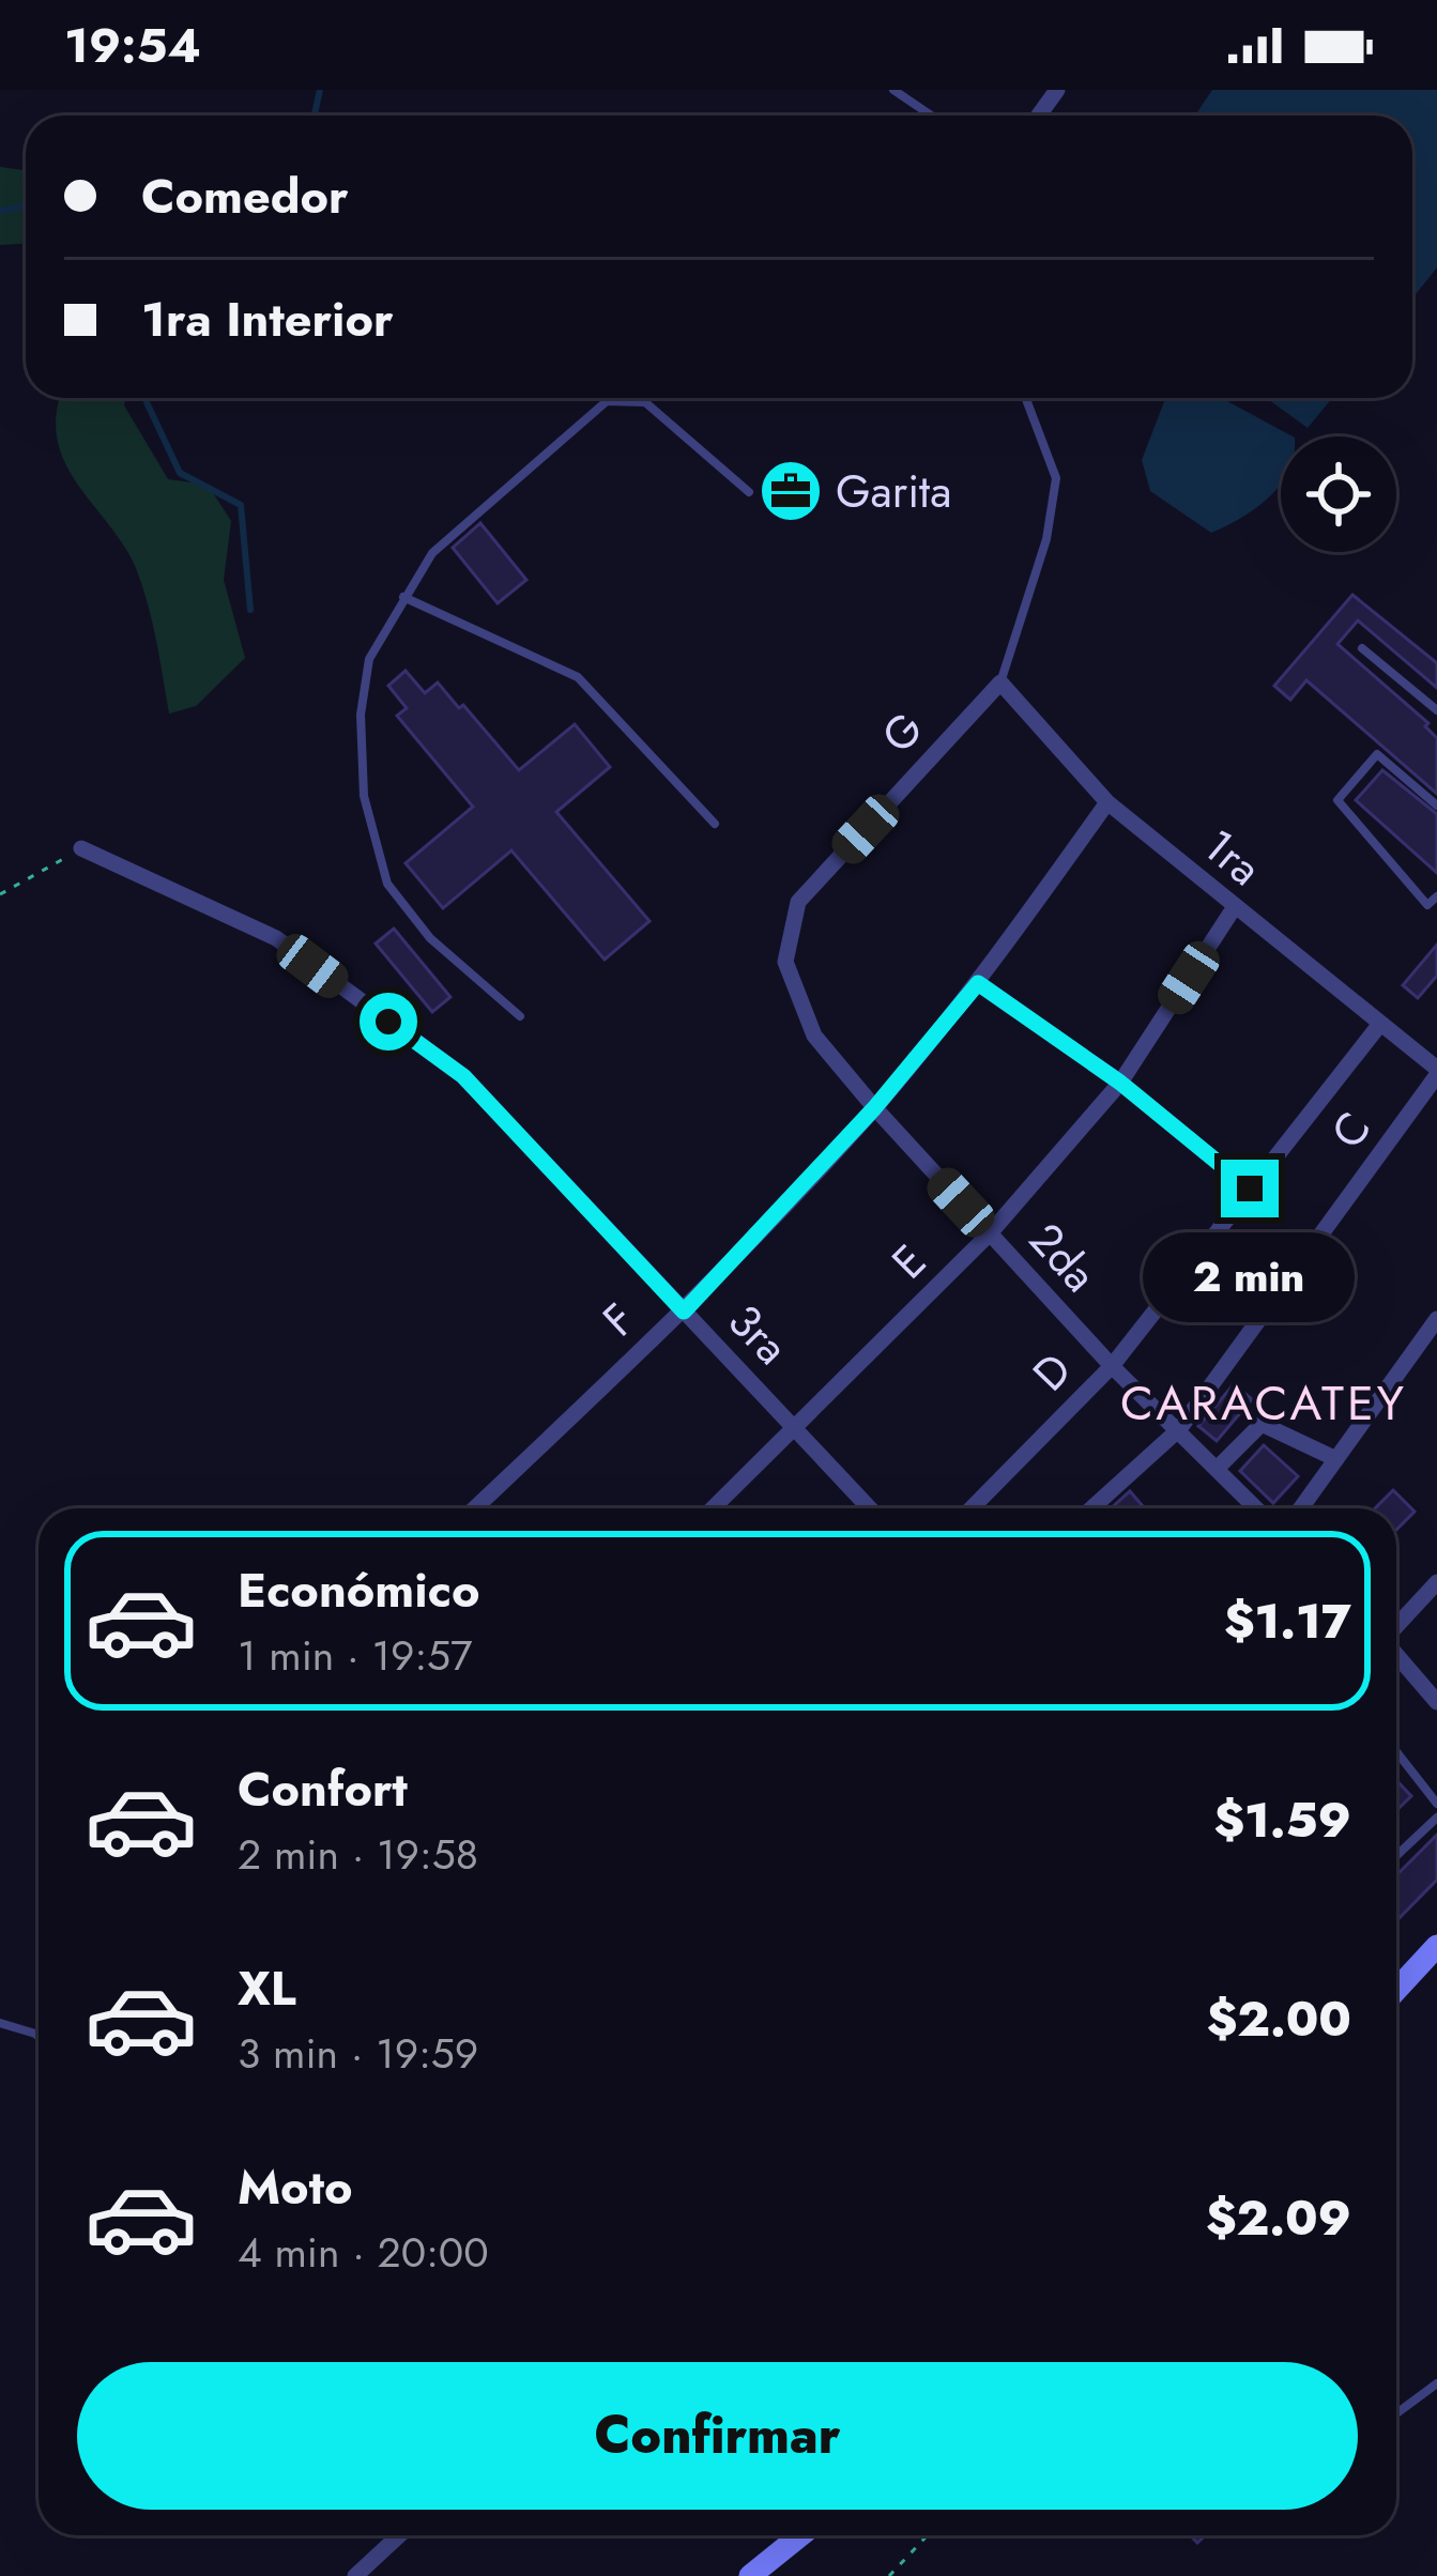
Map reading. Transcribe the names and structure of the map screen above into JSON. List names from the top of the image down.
{
  "streets": {
    "street": [
      "G",
      "1ra",
      "C",
      "2da",
      "E",
      "F",
      "3ra",
      "D"
    ]
  },
  "crossings": [
    ["G", "1ra"],
    ["G", "2da"],
    ["1ra", "C"],
    ["1ra", "E"],
    ["1ra", "F"],
    ["1ra", "D"],
    ["C", "2da"],
    ["2da", "E"],
    ["2da", "F"],
    ["2da", "D"],
    ["E", "3ra"],
    ["F", "3ra"]
  ],
  "districts": ["CARACATEY"],
  "places": {
    "office": ["Garita"]
  },
  "page": {
    "status": "19:54",
    "banner": ["Comedor", "1ra Interior"],
    "bubble": "2 min",
    "list": [
      {
        "name": "Económico",
        "note": "1 min · 19:57",
        "value": "$1.17"
      },
      {
        "name": "Confort",
        "note": "2 min · 19:58",
        "value": "$1.59"
      },
      {
        "name": "XL",
        "note": "3 min · 19:59",
        "value": "$2.00"
      },
      {
        "name": "Moto",
        "note": "4 min · 20:00",
        "value": "$2.09"
      }
    ],
    "buttons": "Confirmar"
  }
}
